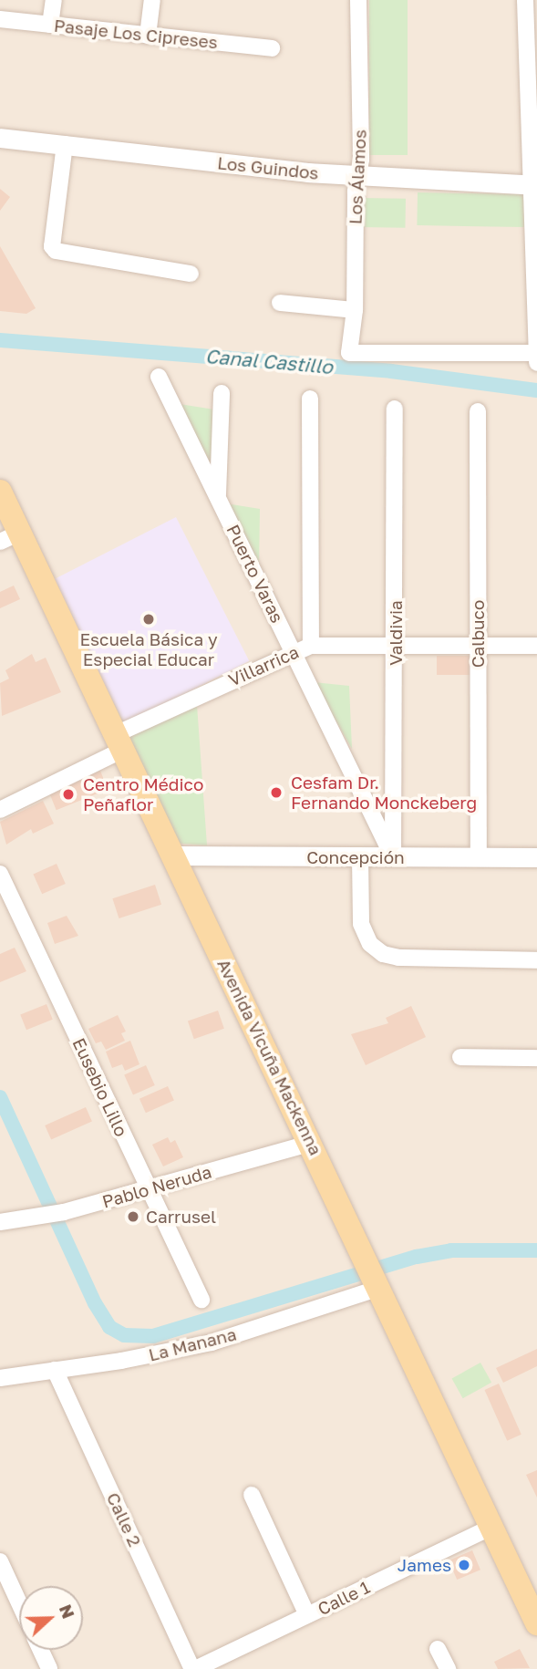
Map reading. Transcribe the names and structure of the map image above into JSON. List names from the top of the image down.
{
  "streets": {
    "main road": ["Avenida Vicuña Mackenna"],
    "street": [
      "Pasaje Los Cipreses",
      "Los Guindos",
      "Los Álamos",
      "Puerto Varas",
      "Valdivia",
      "Calbuco",
      "Villarrica",
      "Concepción",
      "Eusebio Lillo",
      "Pablo Neruda",
      "La Manana",
      "Calle 2",
      "Calle 1"
    ]
  },
  "crossings": [
    ["Los Guindos", "Los Álamos"],
    ["Puerto Varas", "Valdivia"],
    ["Puerto Varas", "Villarrica"],
    ["Puerto Varas", "Concepción"],
    ["Valdivia", "Villarrica"],
    ["Valdivia", "Concepción"],
    ["Calbuco", "Villarrica"],
    ["Calbuco", "Concepción"],
    ["Villarrica", "Avenida Vicuña Mackenna"],
    ["Concepción", "Avenida Vicuña Mackenna"],
    ["Avenida Vicuña Mackenna", "Pablo Neruda"],
    ["Avenida Vicuña Mackenna", "La Manana"],
    ["Avenida Vicuña Mackenna", "Calle 1"],
    ["Eusebio Lillo", "Pablo Neruda"],
    ["La Manana", "Calle 2"],
    ["Calle 2", "Calle 1"]
  ],
  "water": ["Canal Castillo"],
  "places": [
    "Escuela Básica y Especial Educar",
    "Cesfam Dr. Fernando Monckeberg",
    "Centro Médico Peñaflor",
    "Carrusel",
    "James"
  ],
  "north": "right"
}
